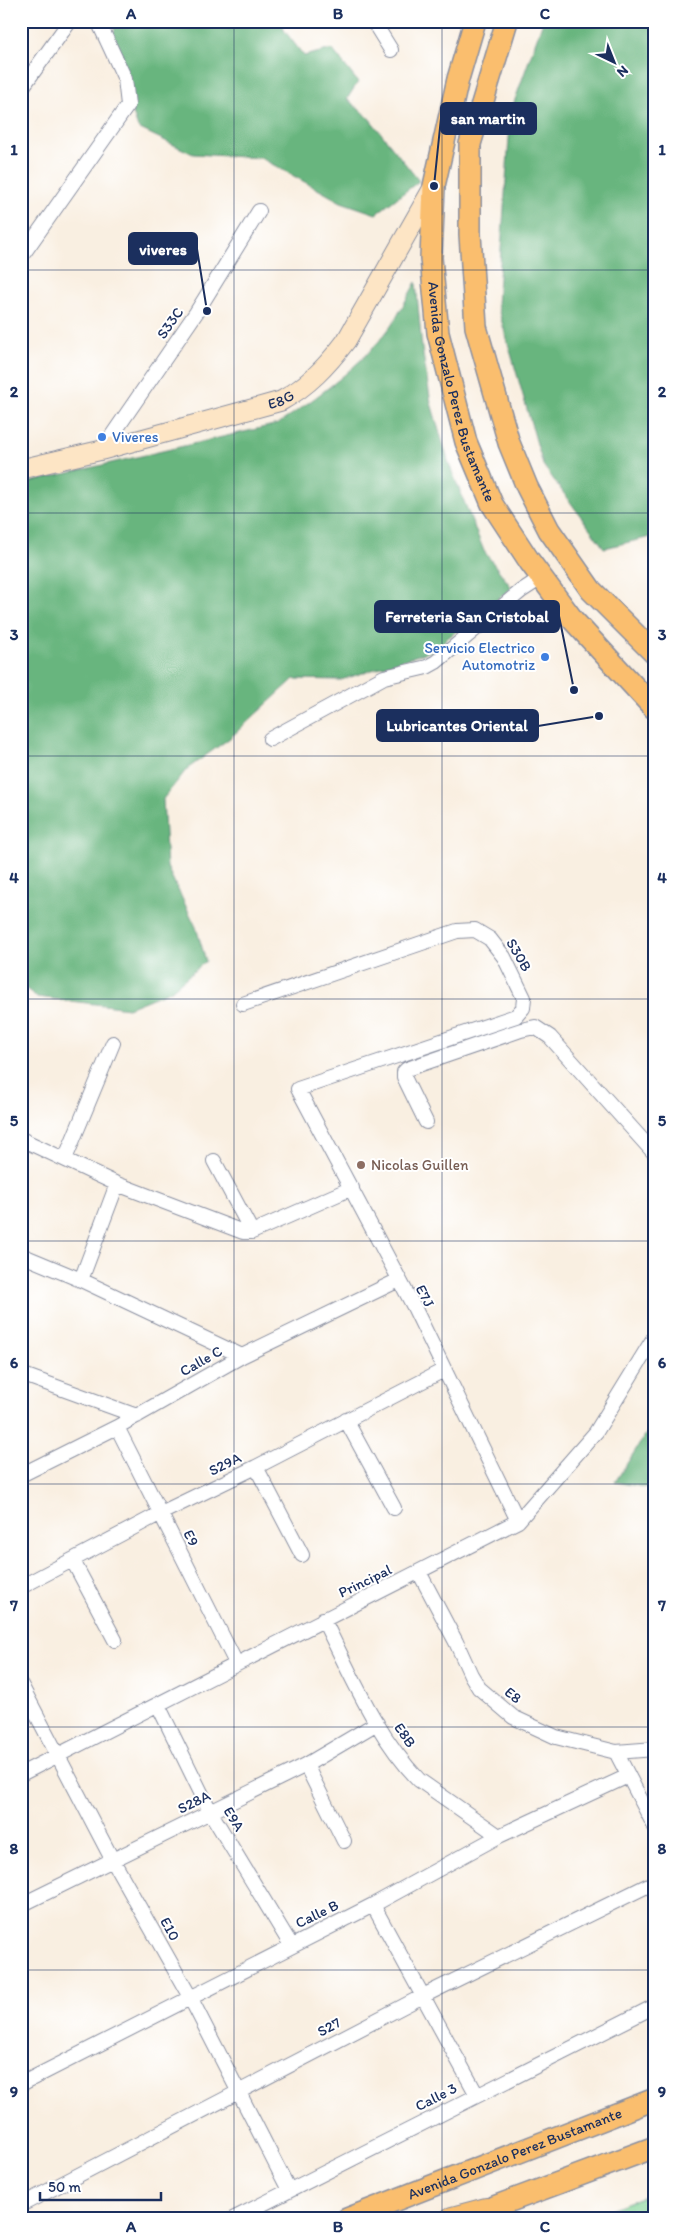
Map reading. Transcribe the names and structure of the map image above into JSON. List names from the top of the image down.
{
  "streets": {
    "main road": ["Avenida Gonzalo Perez Bustamante"],
    "street": [
      "S33C",
      "E8G",
      "S30B",
      "E7J",
      "Calle C",
      "S29A",
      "E9",
      "Principal",
      "E8",
      "E8B",
      "S28A",
      "E9A",
      "Calle B",
      "E10",
      "S27",
      "Calle 3"
    ]
  },
  "crossings": [
    ["S33C", "E8G"],
    ["Avenida Gonzalo Perez Bustamante", "E8G"],
    ["S30B", "E7J"],
    ["E7J", "Calle C"],
    ["E7J", "S29A"],
    ["E7J", "Principal"],
    ["Calle C", "E9"],
    ["S29A", "E9"],
    ["E9", "Principal"],
    ["Principal", "E8"],
    ["Principal", "E8B"],
    ["Principal", "E9A"],
    ["Principal", "E10"],
    ["E8B", "S28A"],
    ["E8B", "Calle B"],
    ["S28A", "E9A"],
    ["S28A", "E10"],
    ["E9A", "Calle B"],
    ["Calle B", "E10"],
    ["E10", "S27"],
    ["E10", "Calle 3"]
  ],
  "places": [
    "san martin",
    "viveres",
    "Viveres",
    "Servicio Electrico Automotriz",
    "Ferreteria San Cristobal",
    "Lubricantes Oriental",
    "Nicolas Guillen"
  ],
  "scale_bar": "50 m",
  "north": "bottom right",
  "grid": {
    "columns": ["A", "B", "C"],
    "rows": [
      "1",
      "2",
      "3",
      "4",
      "5",
      "6",
      "7",
      "8",
      "9"
    ]
  }
}
